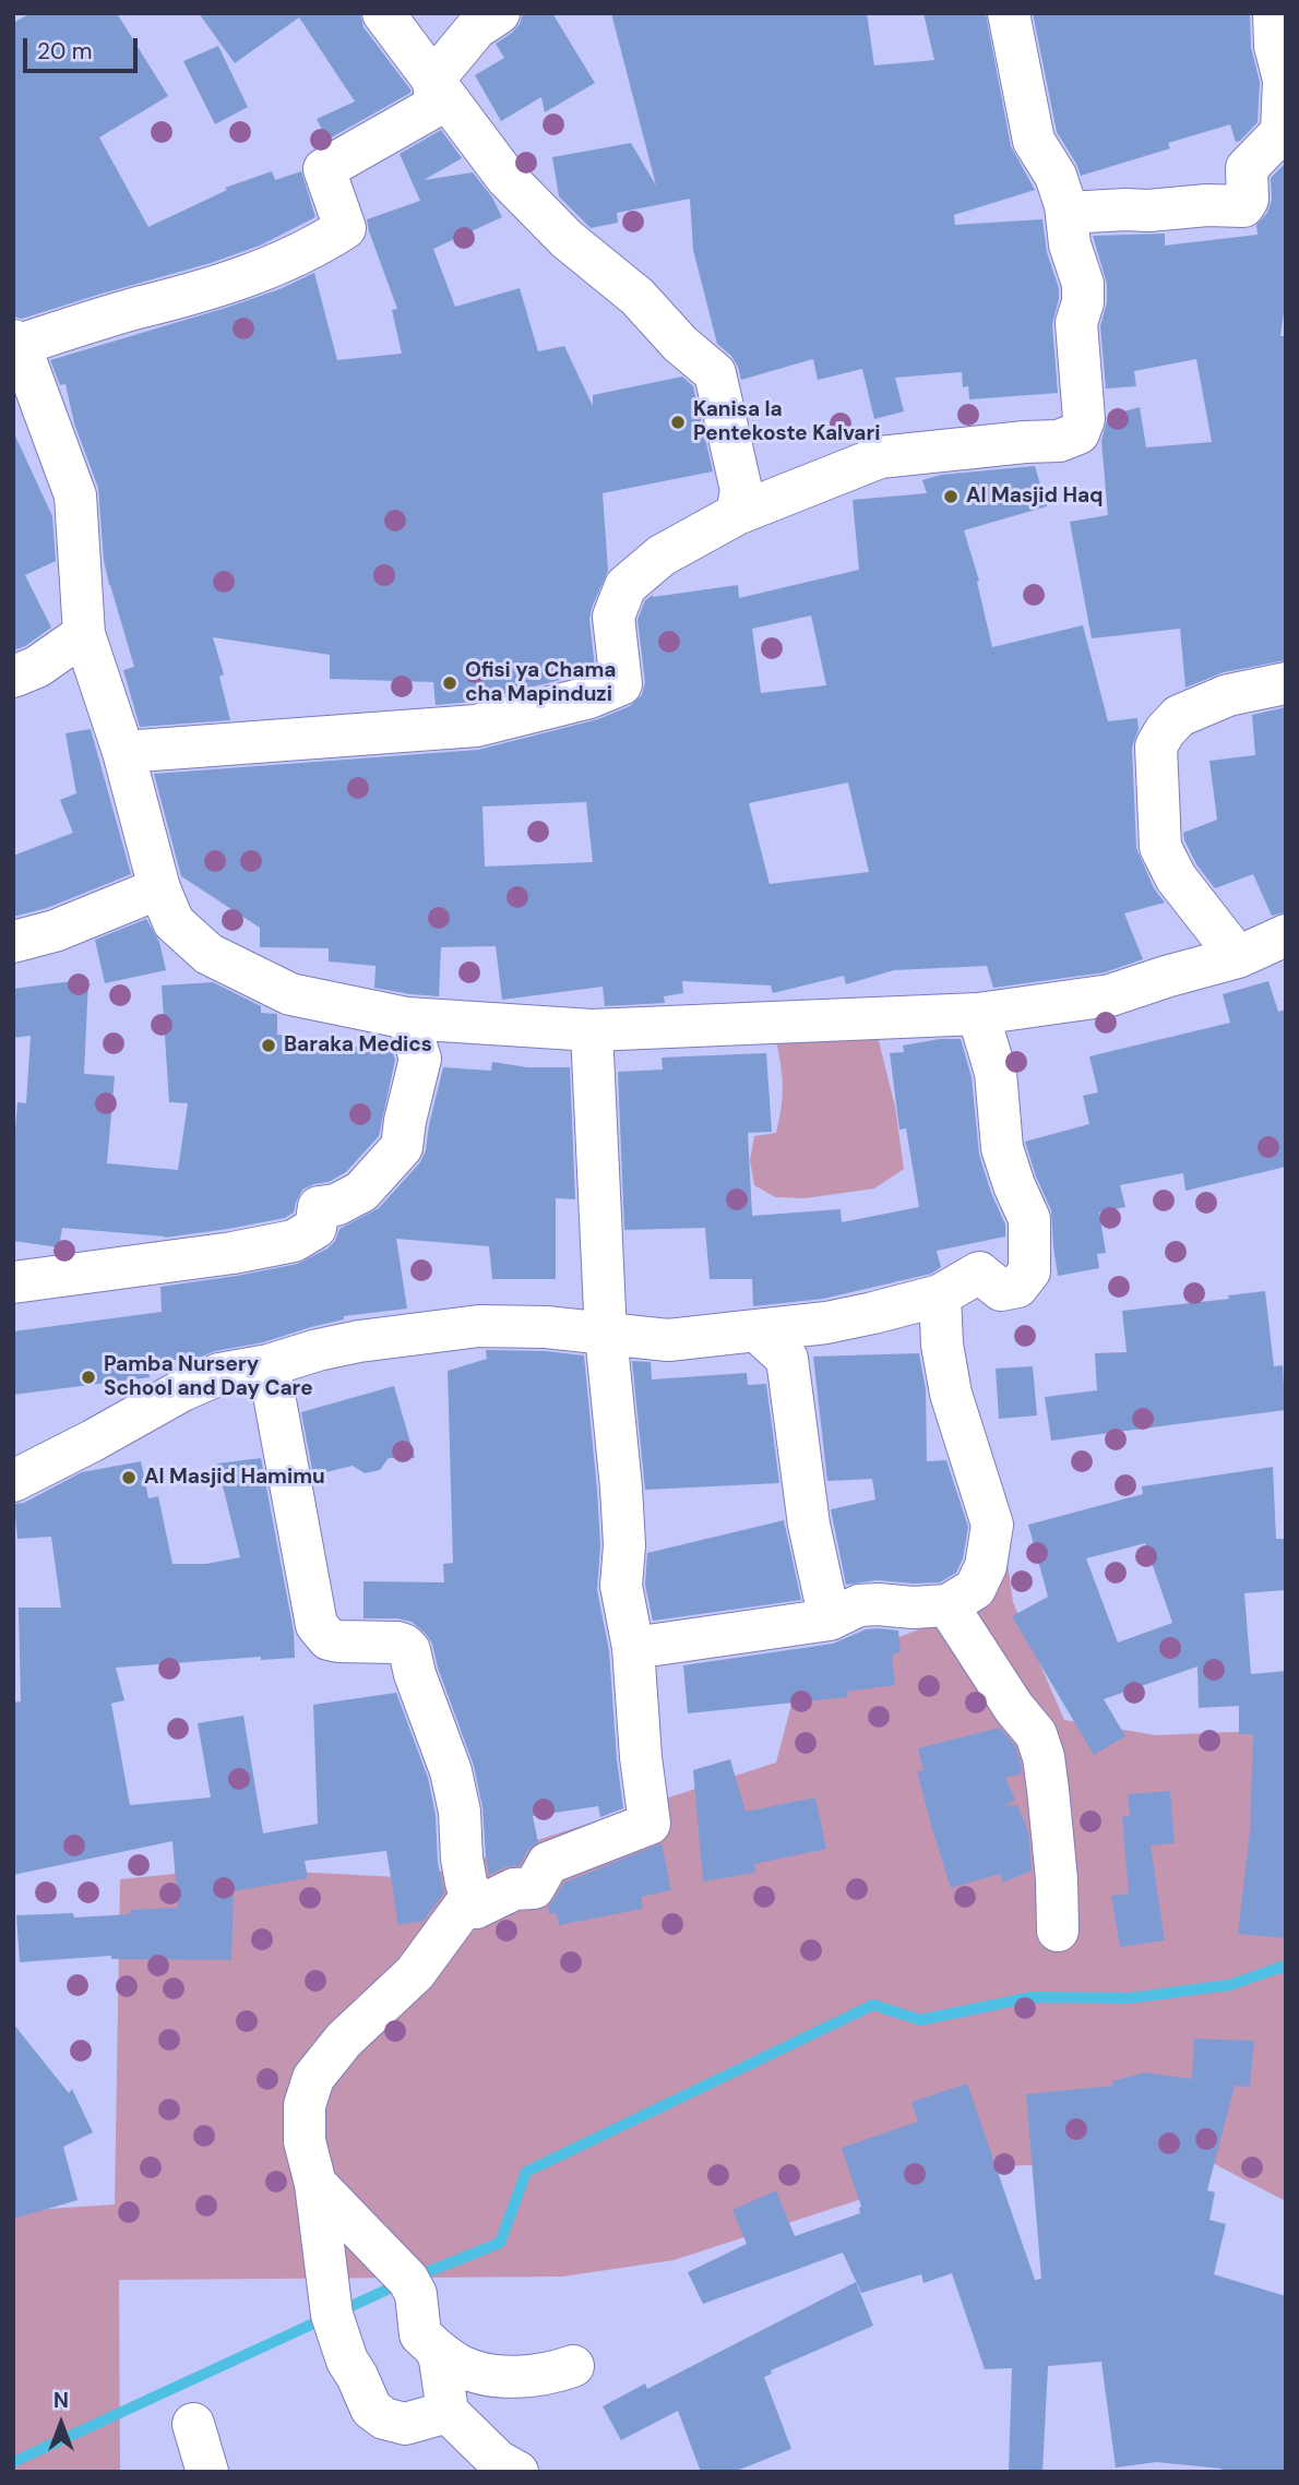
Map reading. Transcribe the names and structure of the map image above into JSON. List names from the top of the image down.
{
  "places": [
    "Kanisa la Pentekoste Kalvari",
    "Al Masjid Haq",
    "Ofisi ya Chama cha Mapinduzi",
    "Baraka Medics",
    "Pamba Nursery School and Day Care",
    "Al Masjid Hamimu"
  ],
  "scale_bar": "20 m",
  "north": "top"
}
